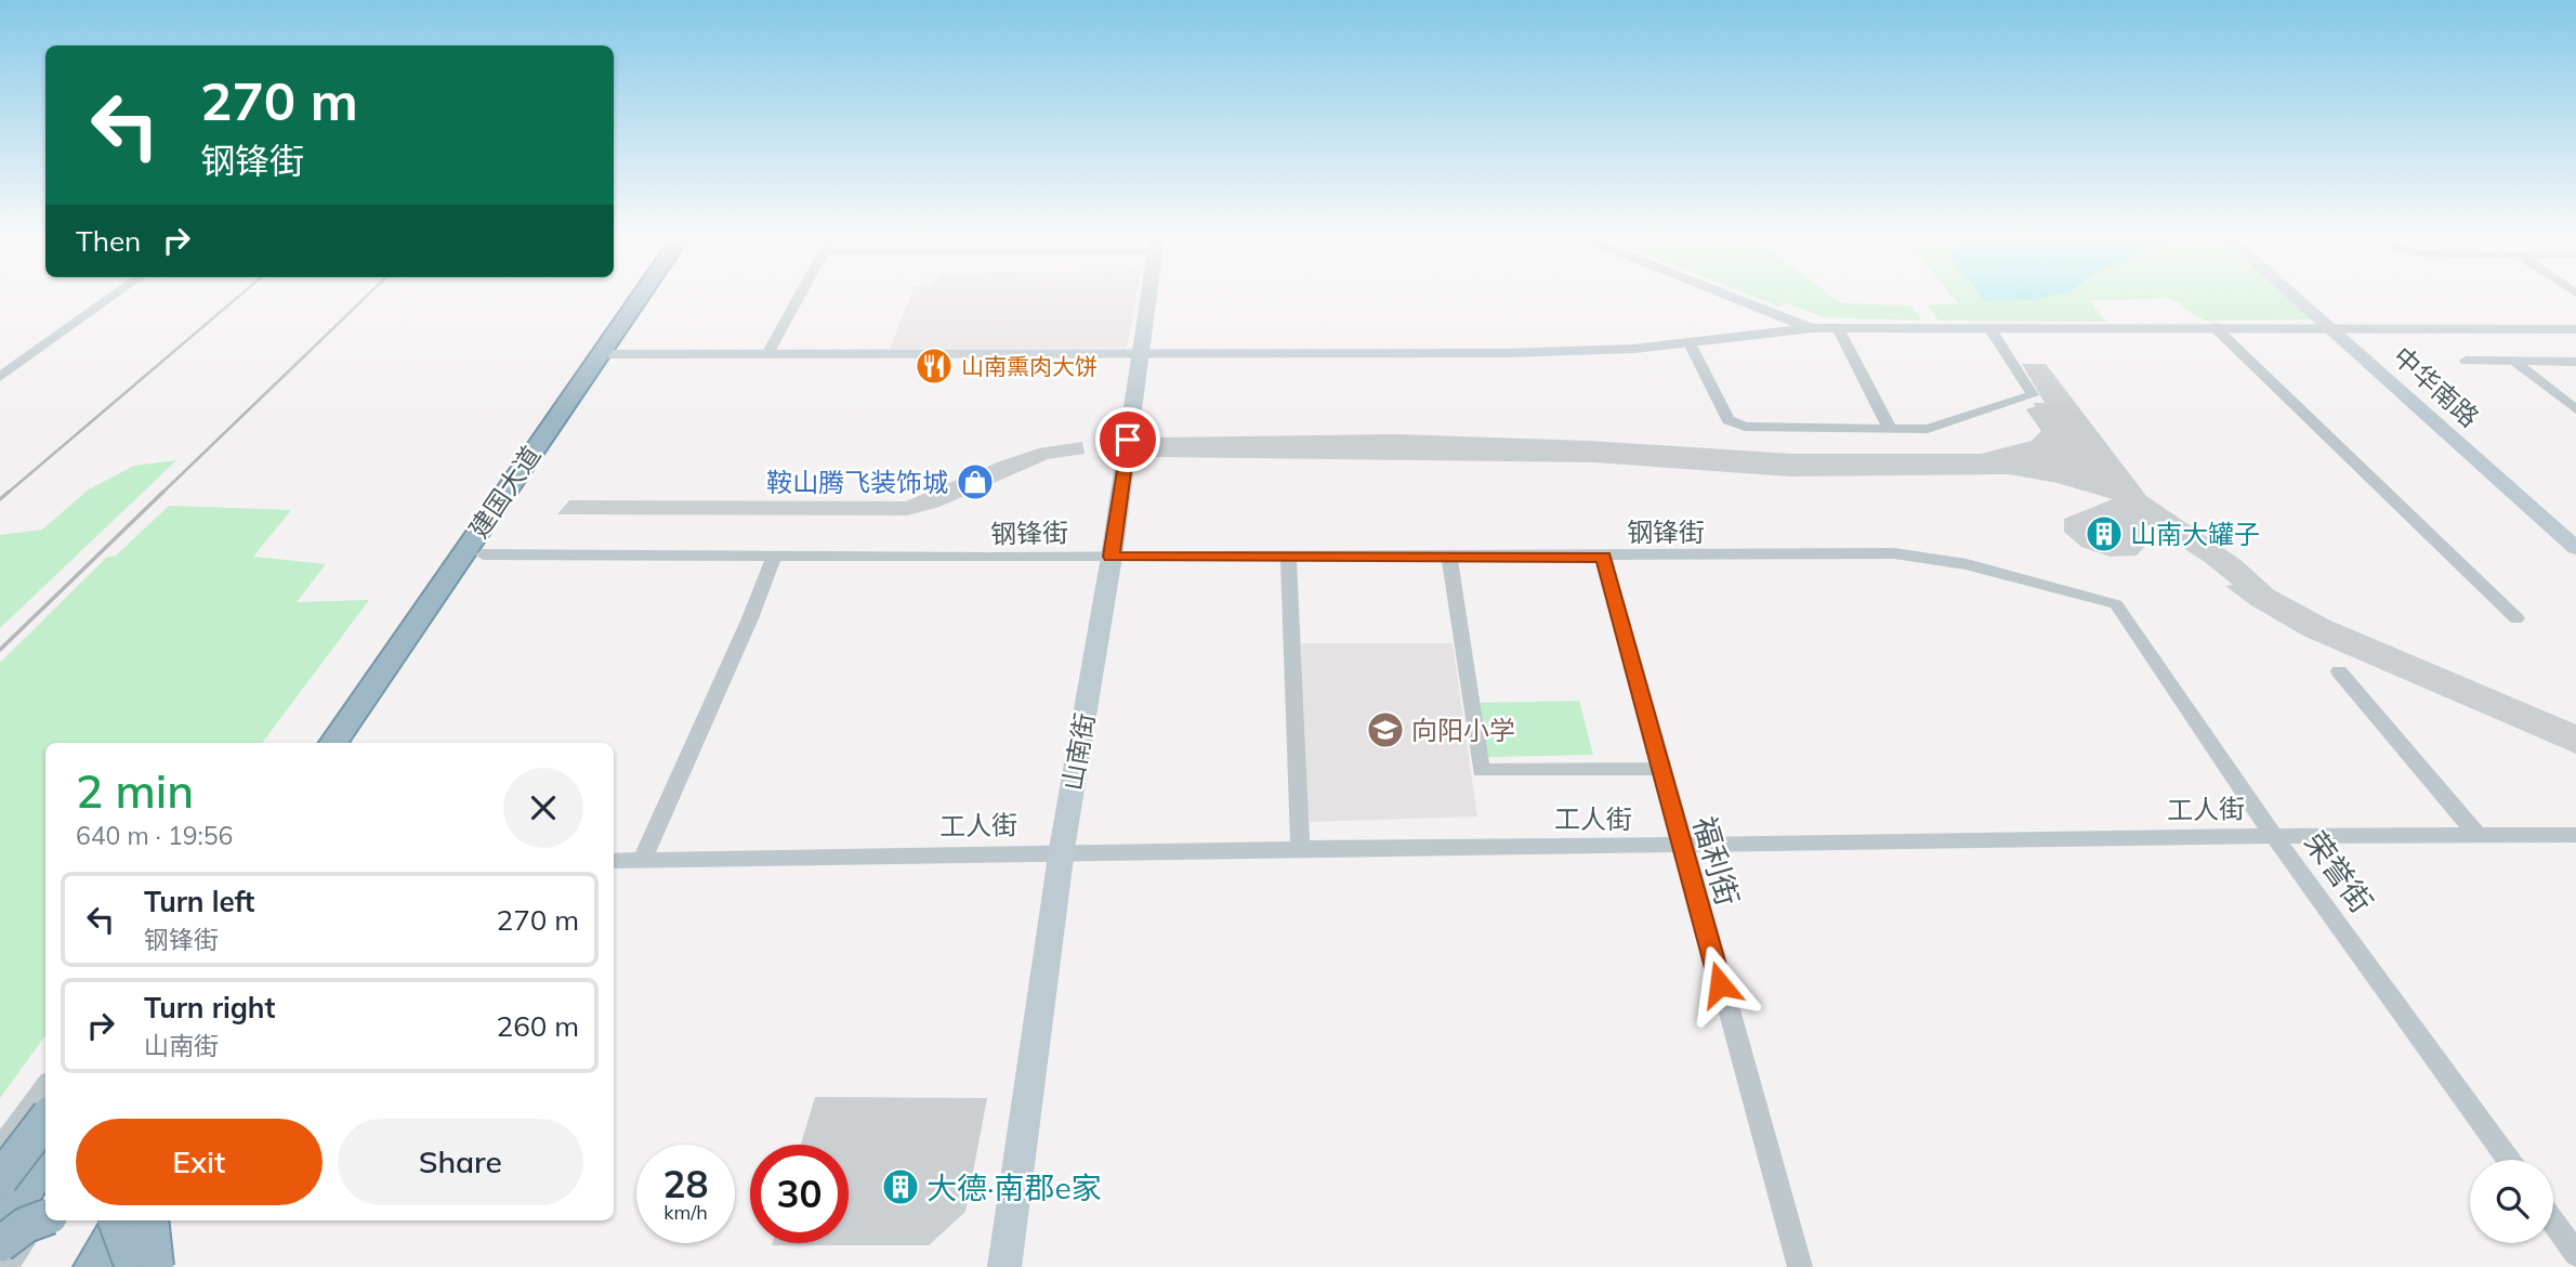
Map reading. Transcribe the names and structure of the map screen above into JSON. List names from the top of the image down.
{
  "streets": {
    "highway": ["建国大道"],
    "main road": ["中华南路", "山南街"],
    "street": [
      "钢锋街",
      "工人街",
      "福利街",
      "荣誉街"
    ]
  },
  "crossings": [
    ["建国大道", "钢锋街"],
    ["钢锋街", "山南街"],
    ["钢锋街", "福利街"],
    ["钢锋街", "荣誉街"],
    ["山南街", "工人街"],
    ["工人街", "福利街"],
    ["工人街", "荣誉街"]
  ],
  "places": {
    "restaurant": ["山南熏肉大饼"],
    "shop": ["鞍山腾飞装饰城"],
    "building": ["山南大罐子", "大德·南郡e家"],
    "school or university": ["向阳小学"]
  },
  "page": {
    "turn": ["270 m", "钢锋街"],
    "then": "Then",
    "heading": ["2 min", "640 m · 19:56"],
    "list": [
      {
        "name": "Turn left",
        "note": "钢锋街",
        "value": "270 m"
      },
      {
        "name": "Turn right",
        "note": "山南街",
        "value": "260 m"
      }
    ],
    "buttons": ["Exit", "Share"],
    "speed": "28 km/h",
    "limit": "30"
  }
}
